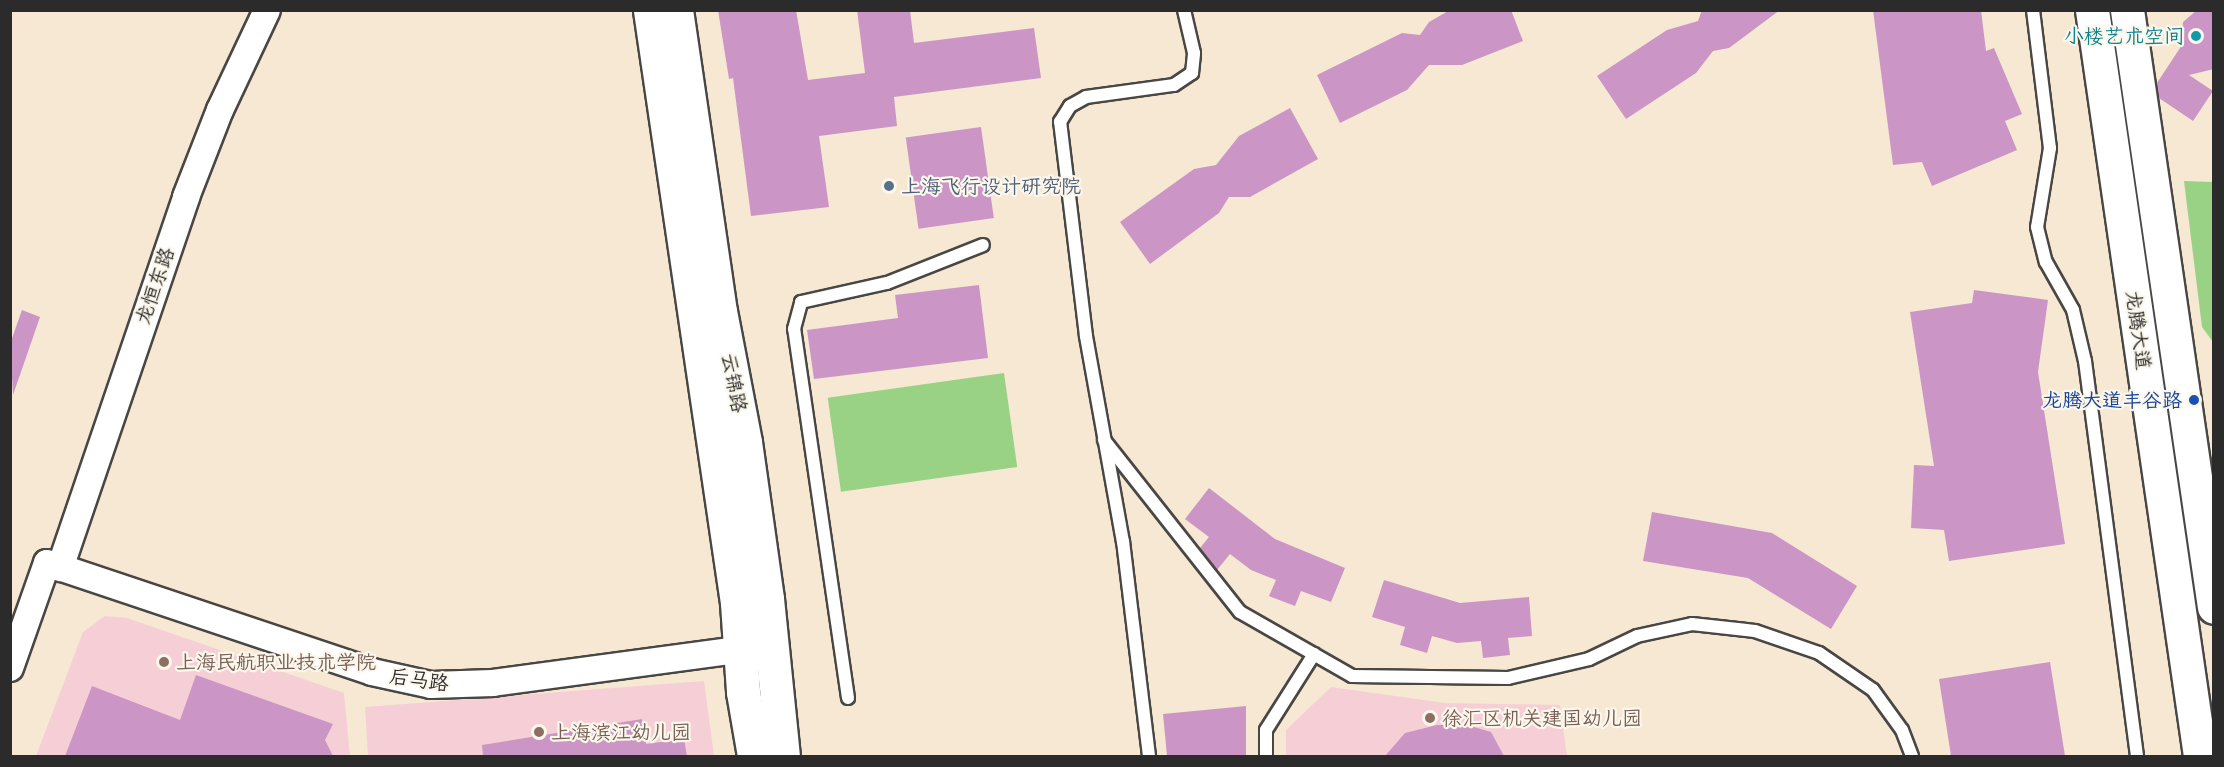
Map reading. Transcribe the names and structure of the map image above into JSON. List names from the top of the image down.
{
  "streets": {
    "main road": ["龙腾大道", "云锦路"],
    "street": ["龙恒东路", "后马路"]
  },
  "crossings": [
    ["龙恒东路", "后马路"],
    ["云锦路", "后马路"]
  ],
  "places": [
    "小楼艺术空间",
    "上海飞行设计研究院",
    "龙腾大道丰谷路",
    "上海民航职业技术学院",
    "徐汇区机关建国幼儿园",
    "上海滨江幼儿园"
  ]
}
